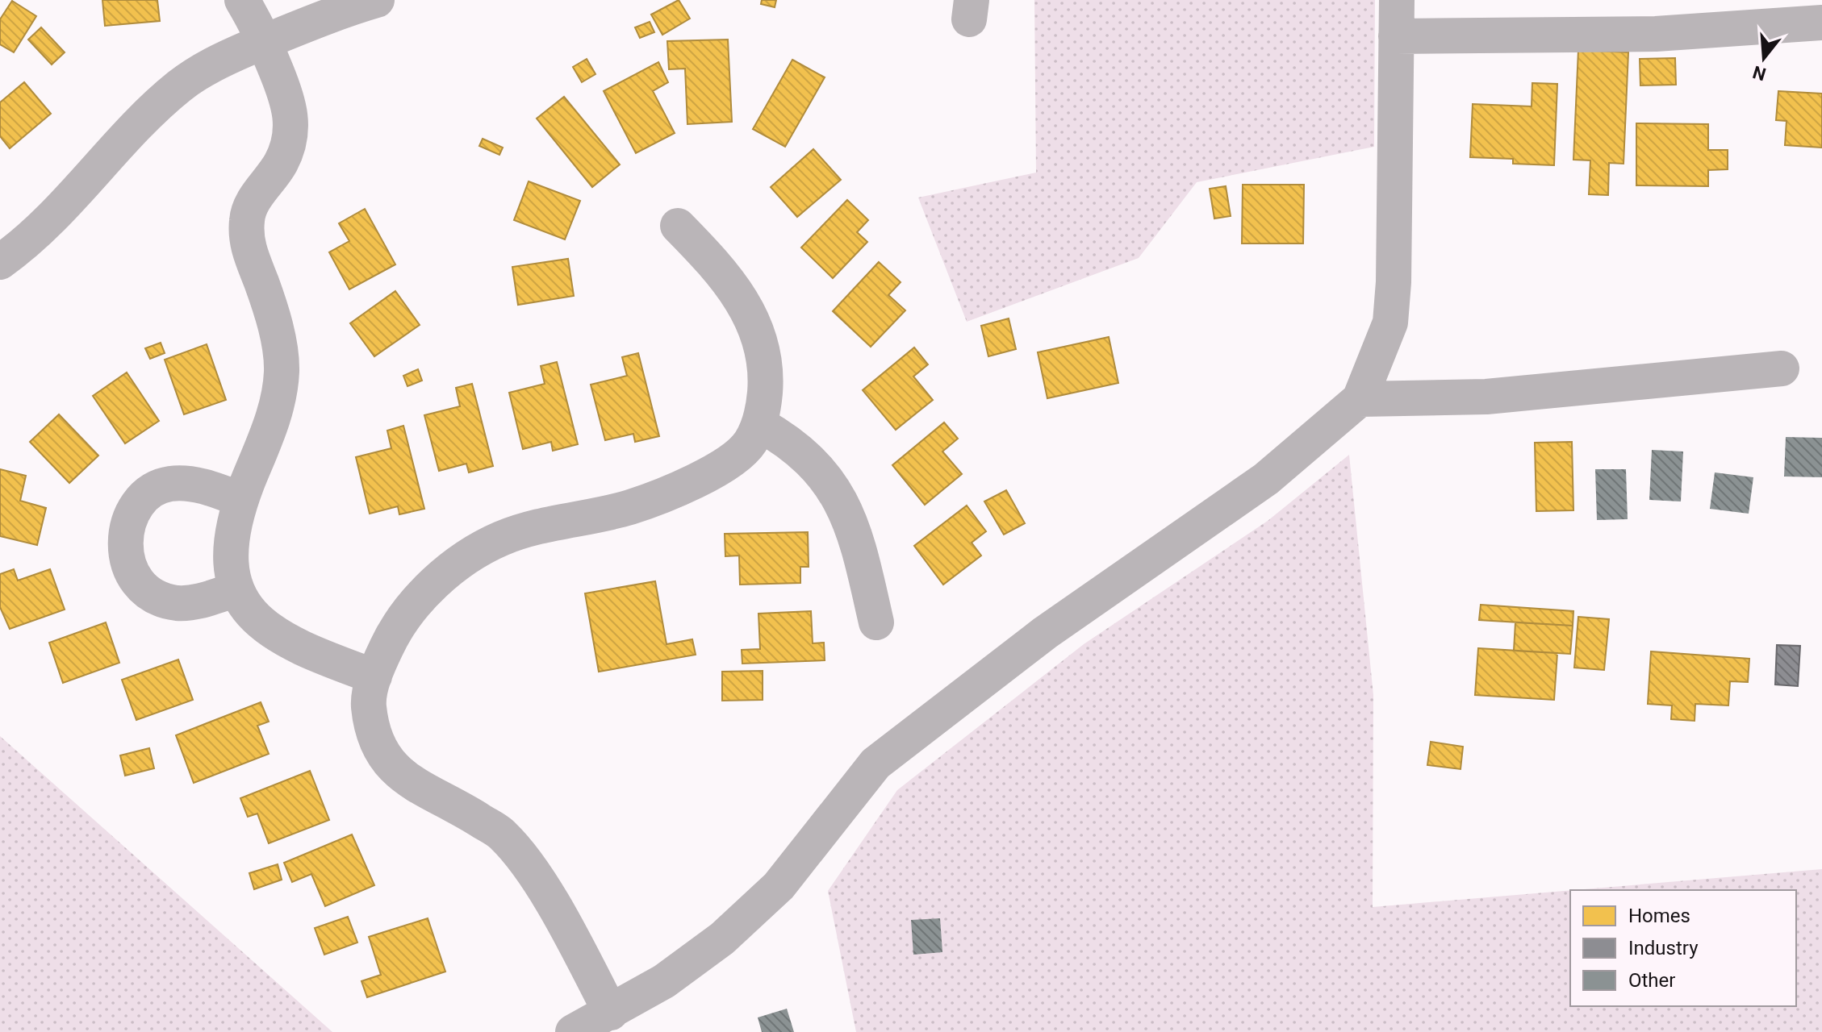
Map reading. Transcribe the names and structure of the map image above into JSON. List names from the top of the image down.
{
  "legend": ["Homes", "Industry", "Other"],
  "north": "bottom"
}
